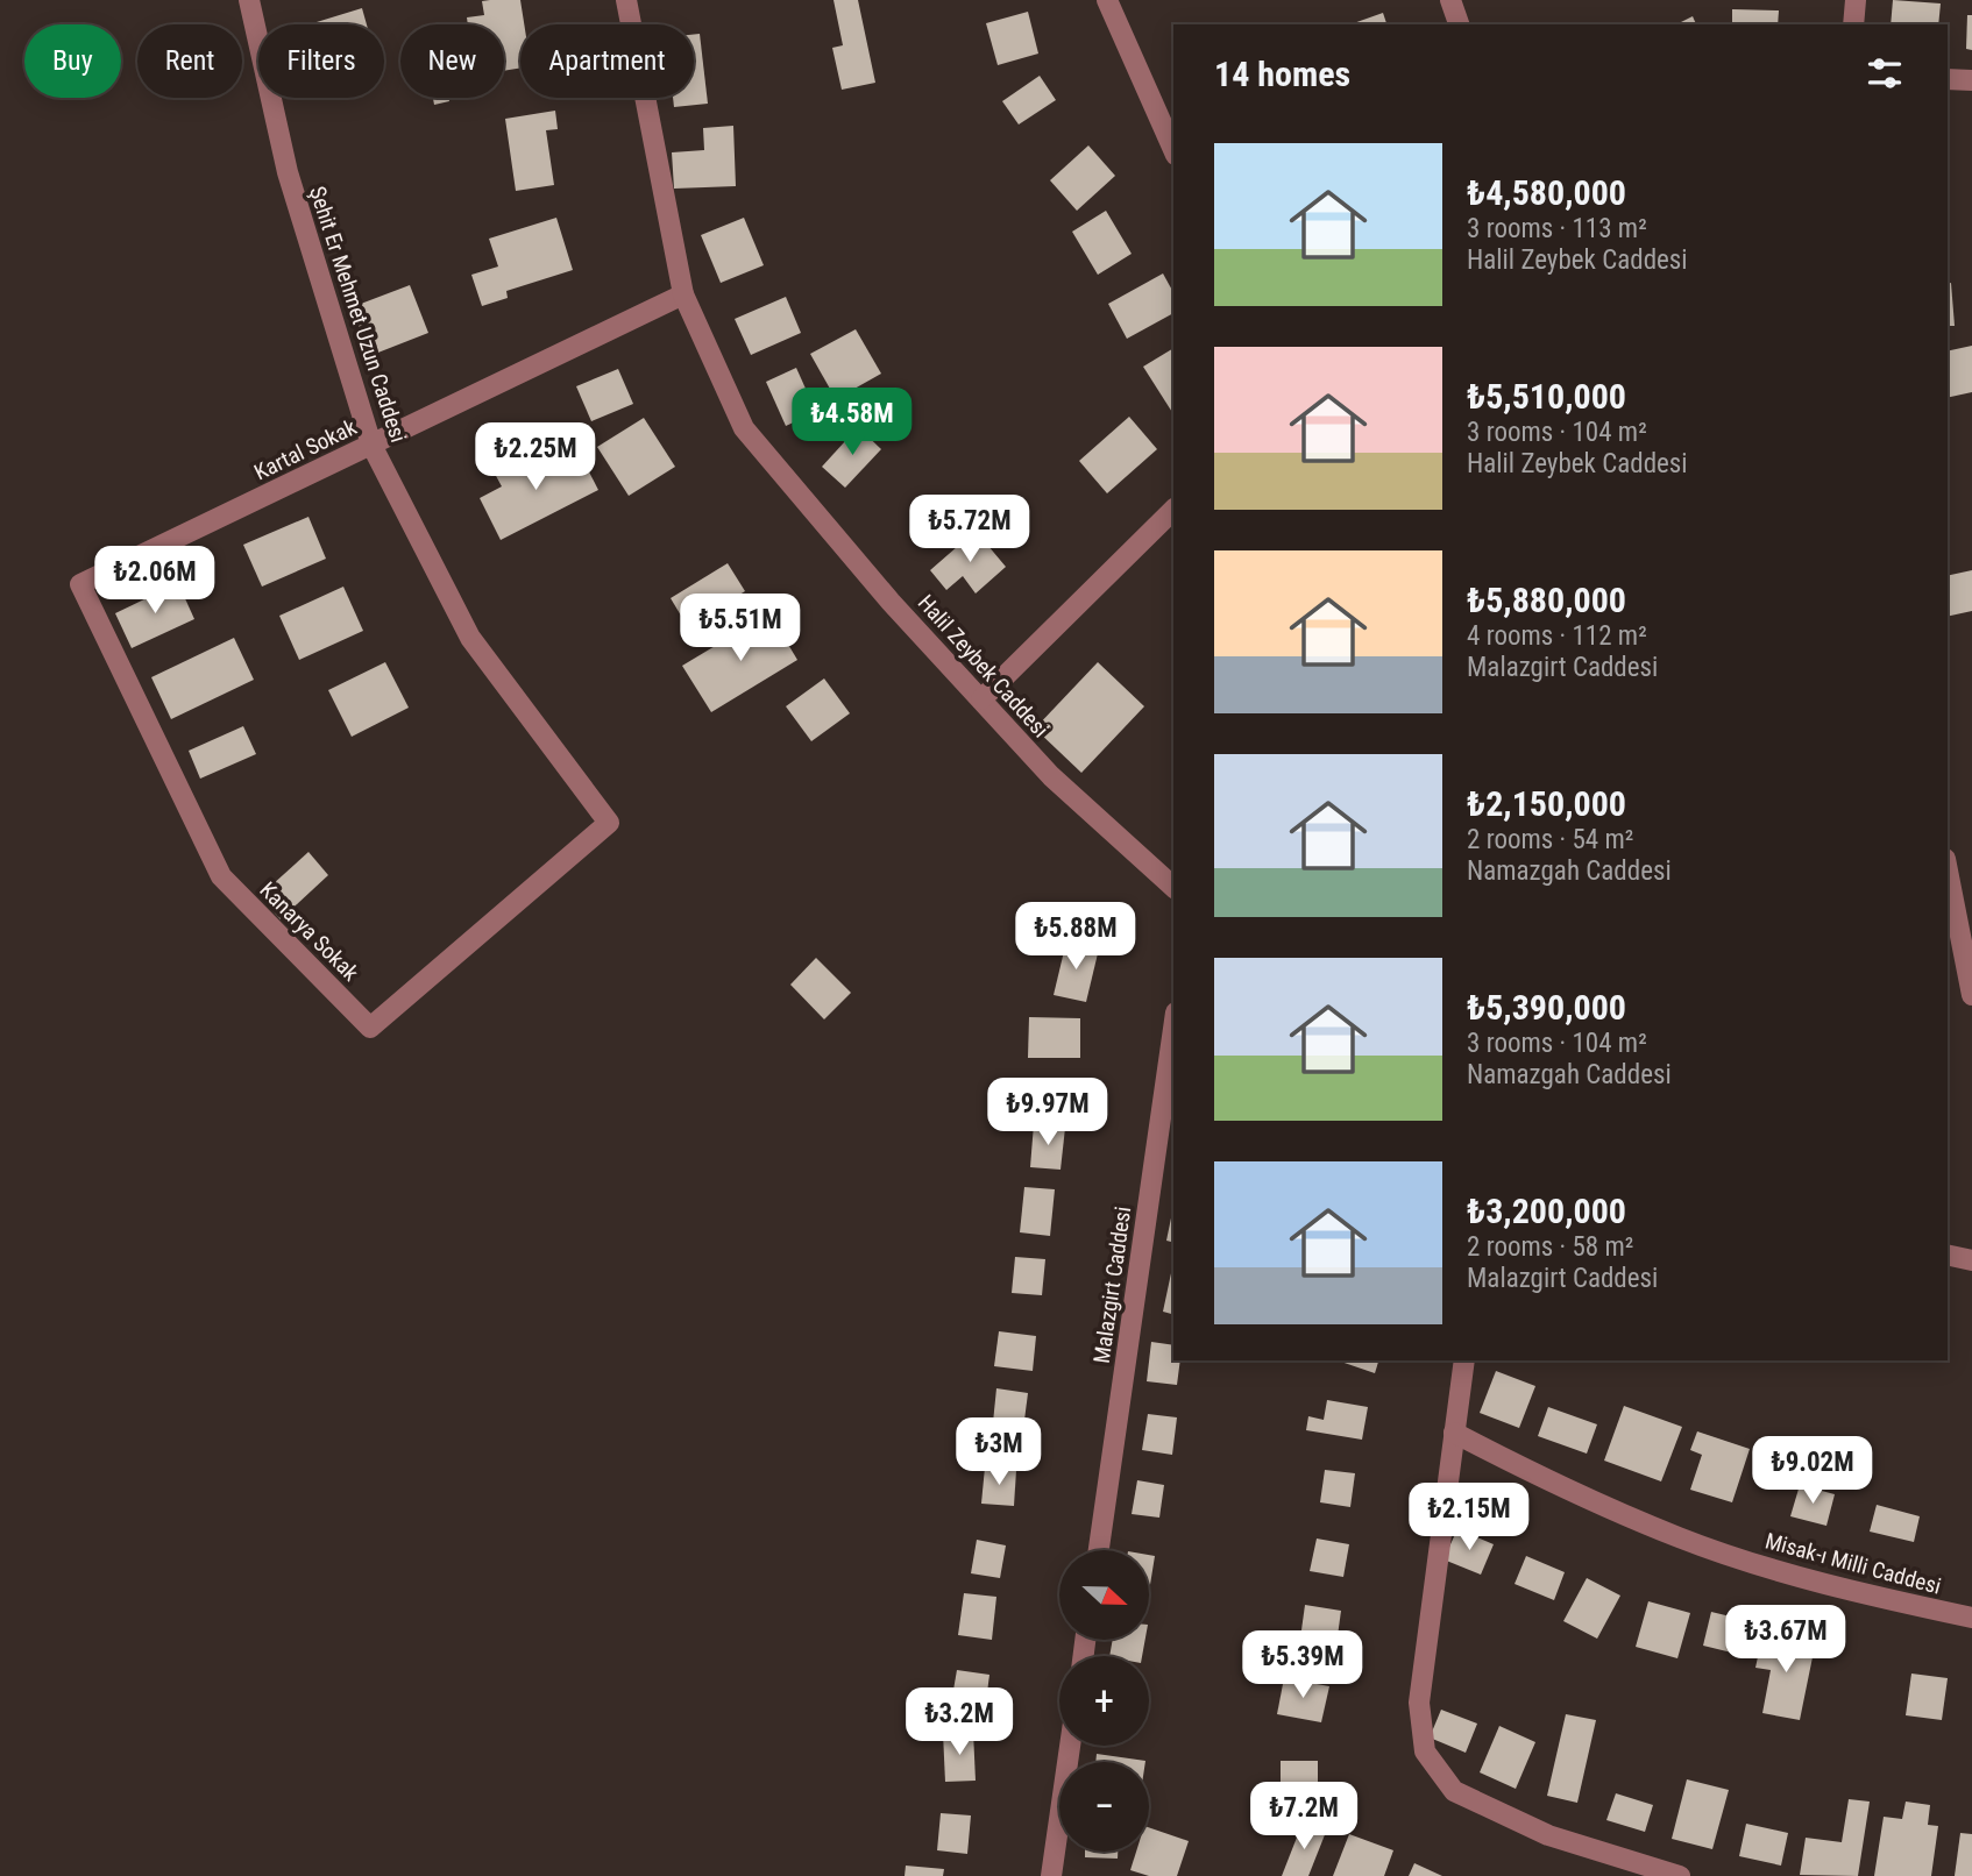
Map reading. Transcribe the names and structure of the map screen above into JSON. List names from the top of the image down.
{
  "streets": {
    "street": [
      "Şehit Er Mehmet Uzun Caddesi",
      "Kartal Sokak",
      "Halil Zeybek Caddesi",
      "Kanarya Sokak",
      "Malazgirt Caddesi",
      "Misak-ı Milli Caddesi"
    ]
  },
  "crossings": [
    ["Şehit Er Mehmet Uzun Caddesi", "Kartal Sokak"],
    ["Şehit Er Mehmet Uzun Caddesi", "Kanarya Sokak"],
    ["Kartal Sokak", "Halil Zeybek Caddesi"],
    ["Kartal Sokak", "Kanarya Sokak"]
  ],
  "north": "right",
  "page": {
    "chip": [
      "Buy",
      "Rent",
      "Filters",
      "New",
      "Apartment"
    ],
    "heading": "14 homes",
    "list": [
      {
        "name": "₺4,580,000",
        "note": "3 rooms · 113 m² · Halil Zeybek Caddesi"
      },
      {
        "name": "₺5,510,000",
        "note": "3 rooms · 104 m² · Halil Zeybek Caddesi"
      },
      {
        "name": "₺5,880,000",
        "note": "4 rooms · 112 m² · Malazgirt Caddesi"
      },
      {
        "name": "₺2,150,000",
        "note": "2 rooms · 54 m² · Namazgah Caddesi"
      },
      {
        "name": "₺5,390,000",
        "note": "3 rooms · 104 m² · Namazgah Caddesi"
      },
      {
        "name": "₺3,200,000",
        "note": "2 rooms · 58 m² · Malazgirt Caddesi"
      }
    ],
    "price": [
      "₺4.58M",
      "₺2.25M",
      "₺5.72M",
      "₺2.06M",
      "₺5.51M",
      "₺5.88M",
      "₺9.97M",
      "₺3M",
      "₺9.02M",
      "₺2.15M",
      "₺3.67M",
      "₺5.39M",
      "₺3.2M",
      "₺7.2M"
    ],
    "map_buttons": ["+", "−"]
  }
}
